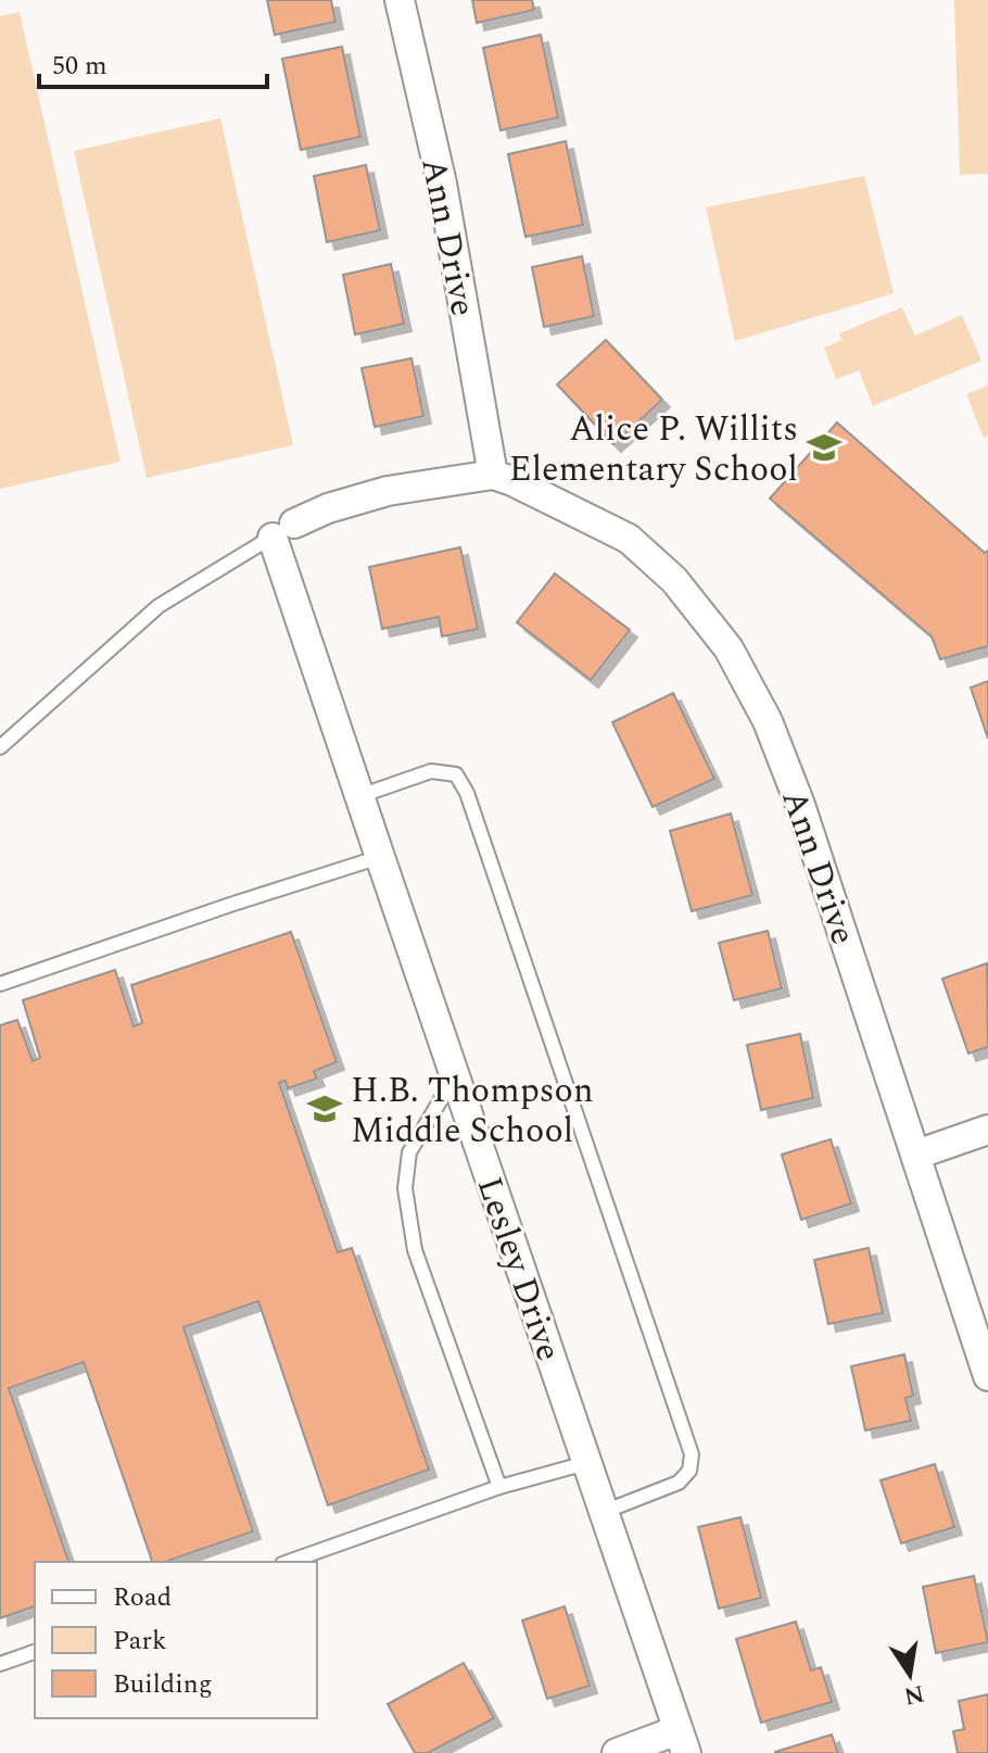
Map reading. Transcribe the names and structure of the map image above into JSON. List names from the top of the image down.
{
  "streets": {
    "street": ["Ann Drive", "Lesley Drive"]
  },
  "places": {
    "school or university": ["Alice P. Willits Elementary School", "H.B. Thompson Middle School"]
  },
  "legend": ["Road", "Park", "Building"],
  "scale_bar": "50 m",
  "north": "bottom"
}
